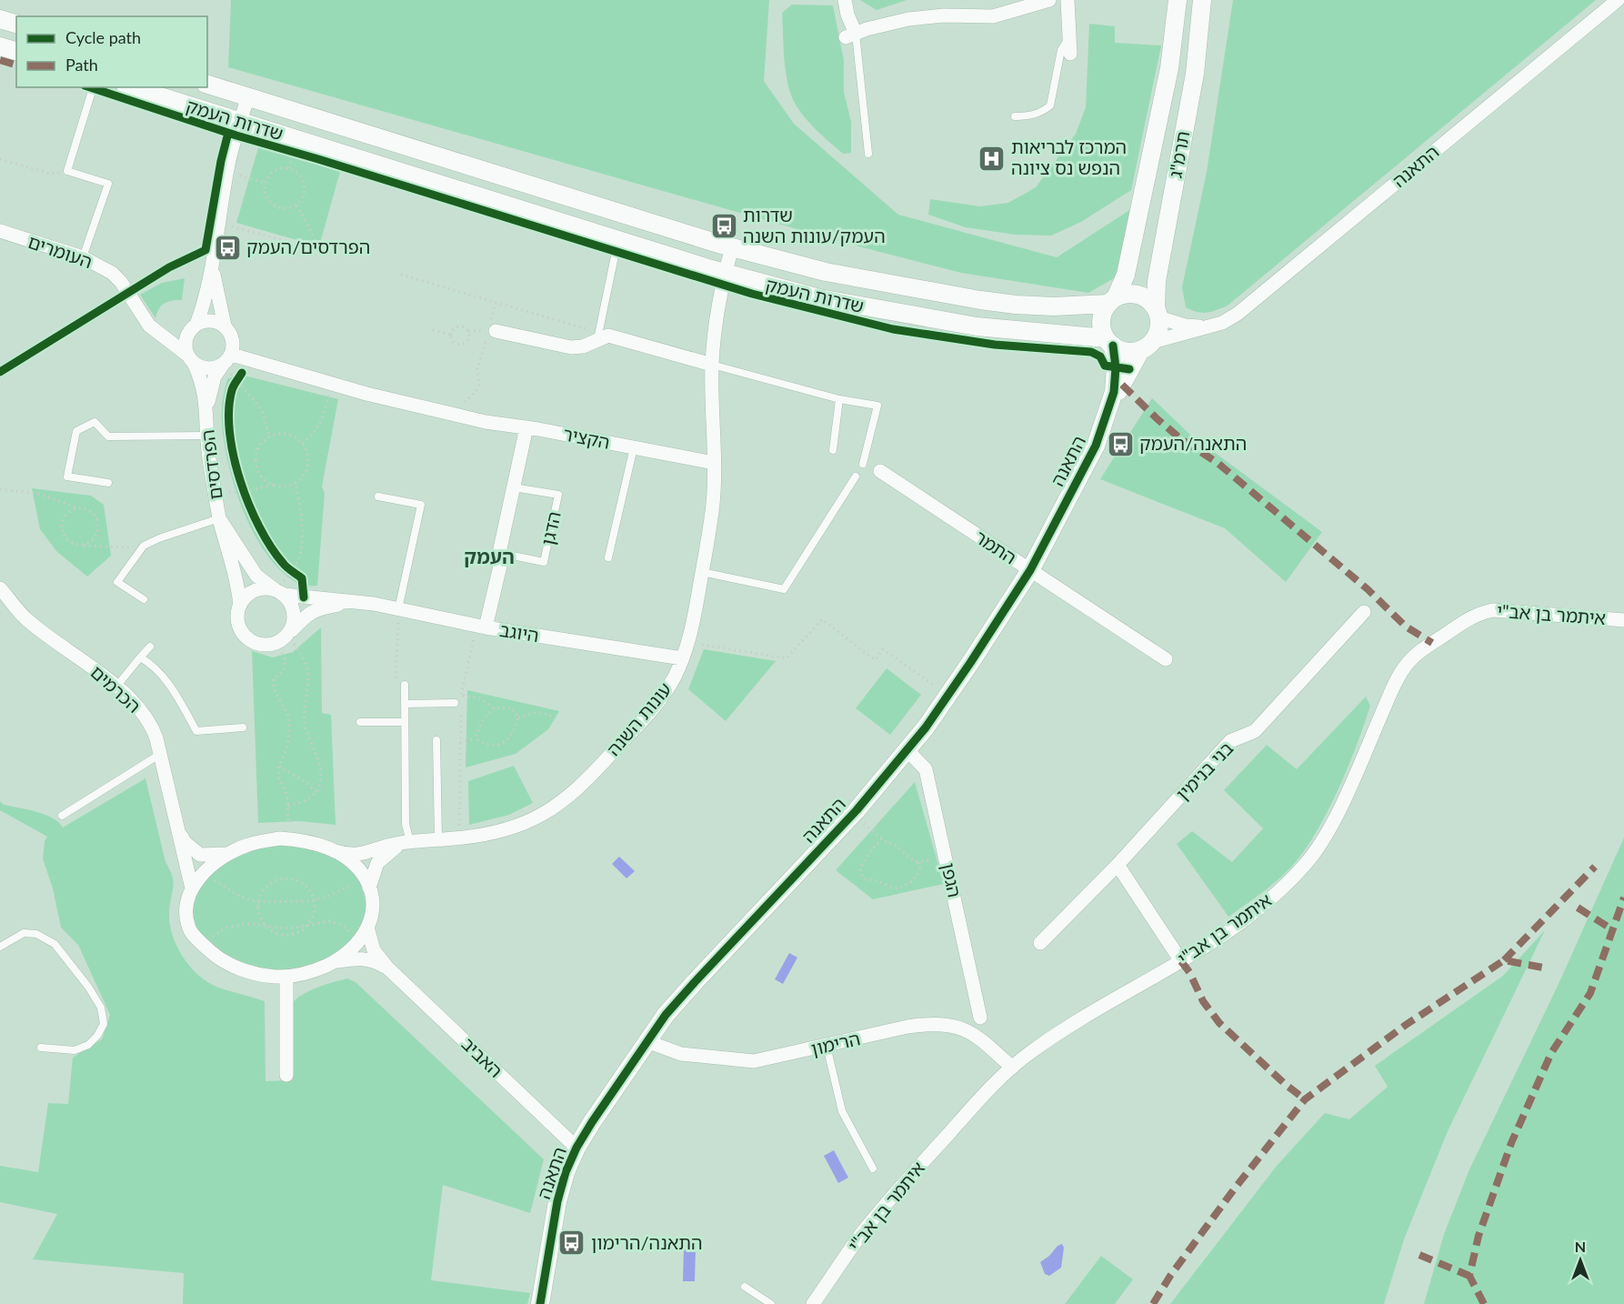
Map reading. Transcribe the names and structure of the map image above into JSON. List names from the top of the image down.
{
  "streets": {
    "street": [
      "שדרות העמק",
      "תרמ\"ג",
      "התאנה",
      "העומרים",
      "הקציר",
      "הפרדסים",
      "התמר",
      "איתמר בן אב\"י",
      "היוגב",
      "הכרמים",
      "עונות השנה",
      "בני בנימין",
      "הגפן",
      "הרימון",
      "האביב"
    ],
    "lane": ["הדגן"]
  },
  "crossings": [
    ["שדרות העמק", "תרמ\"ג"],
    ["שדרות העמק", "התאנה"],
    ["שדרות העמק", "עונות השנה"],
    ["תרמ\"ג", "התאנה"],
    ["התאנה", "התמר"],
    ["התאנה", "הגפן"],
    ["התאנה", "הרימון"],
    ["התאנה", "האביב"],
    ["העומרים", "הקציר"],
    ["העומרים", "הפרדסים"],
    ["הקציר", "הפרדסים"],
    ["הקציר", "עונות השנה"],
    ["הפרדסים", "היוגב"],
    ["איתמר בן אב\"י", "הרימון"],
    ["היוגב", "עונות השנה"]
  ],
  "districts": ["העמק"],
  "places": {
    "hospital": ["המרכז לבריאות הנפש נס ציונה"],
    "bus stop": [
      "שדרות העמק/עונות השנה",
      "הפרדסים/העמק",
      "התאנה/העמק",
      "התאנה/הרימון"
    ]
  },
  "legend": ["Cycle path", "Path"],
  "north": "top"
}
